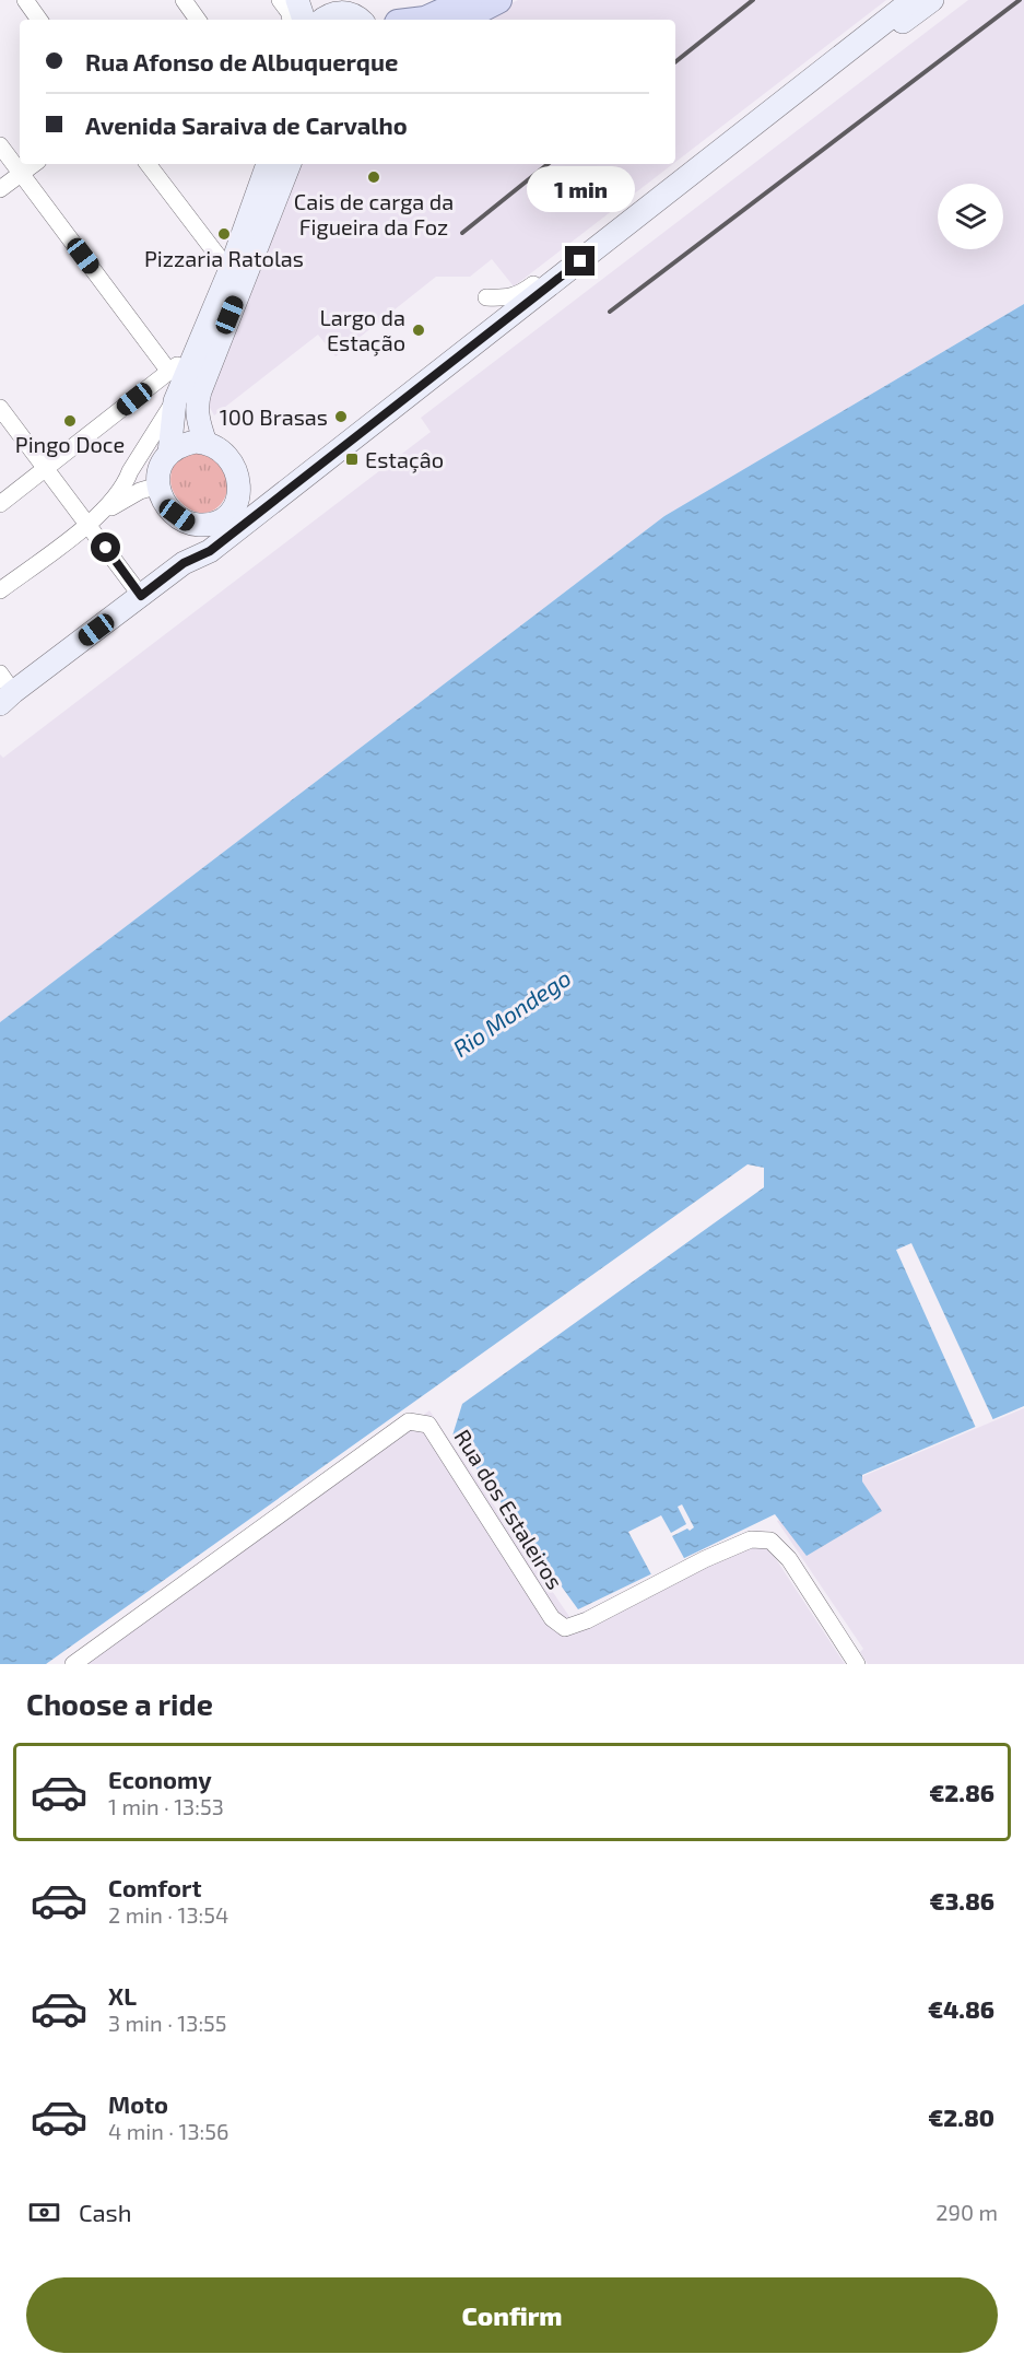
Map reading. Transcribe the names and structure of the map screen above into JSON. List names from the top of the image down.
{
  "streets": {
    "street": ["Rua dos Estaleiros"]
  },
  "water": ["Rio Mondego"],
  "places": {
    "other": [
      "Cais de carga da Figueira da Foz",
      "Pizzaria Ratolas",
      "Largo da Estação",
      "100 Brasas",
      "Pingo Doce"
    ],
    "transit": ["Estaçâo"]
  },
  "page": {
    "banner": ["Rua Afonso de Albuquerque", "Avenida Saraiva de Carvalho"],
    "bubble": "1 min",
    "heading": "Choose a ride",
    "list": [
      {
        "name": "Economy",
        "note": "1 min · 13:53",
        "value": "€2.86"
      },
      {
        "name": "Comfort",
        "note": "2 min · 13:54",
        "value": "€3.86"
      },
      {
        "name": "XL",
        "note": "3 min · 13:55",
        "value": "€4.86"
      },
      {
        "name": "Moto",
        "note": "4 min · 13:56",
        "value": "€2.80"
      }
    ],
    "pay": ["Cash", "290 m"],
    "buttons": "Confirm"
  }
}
